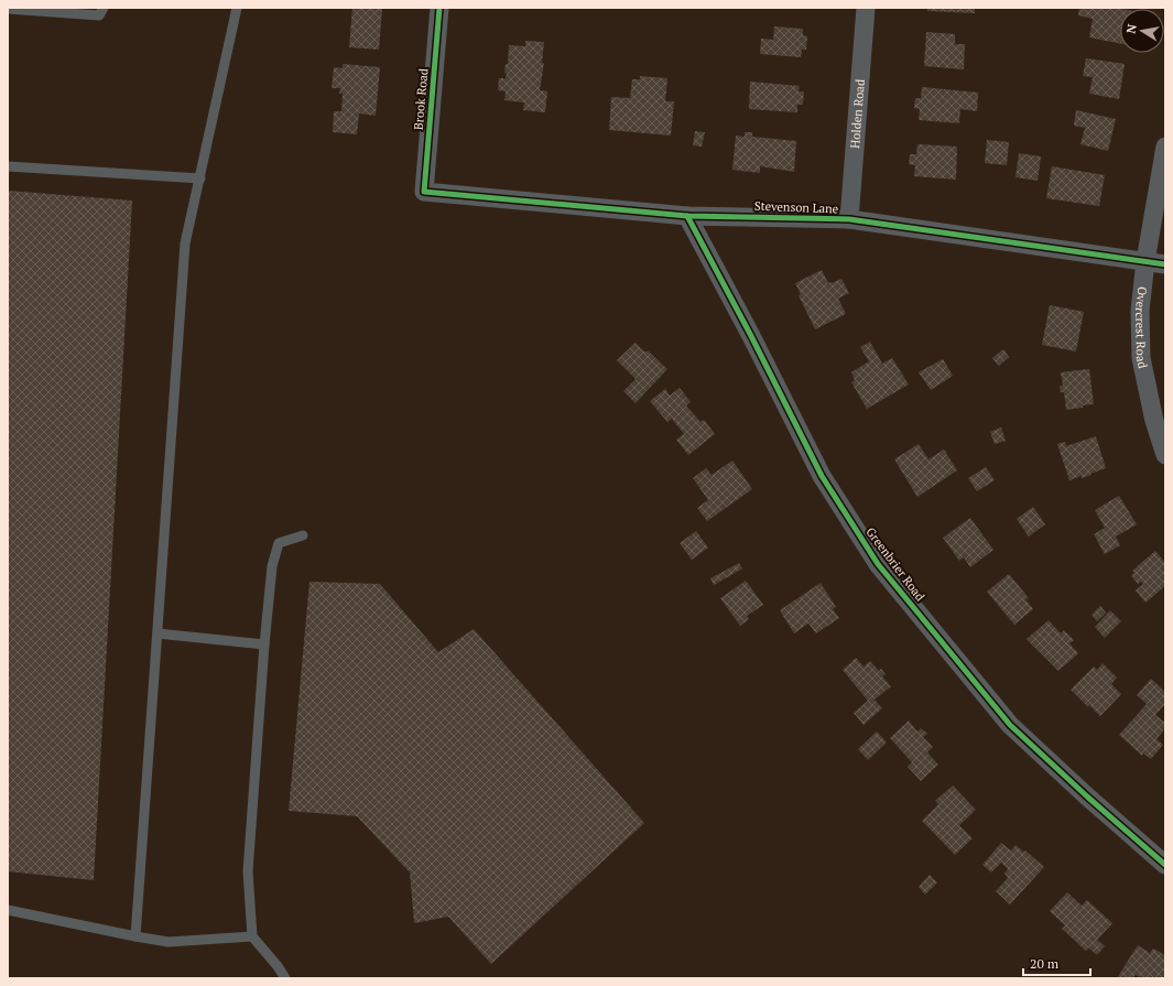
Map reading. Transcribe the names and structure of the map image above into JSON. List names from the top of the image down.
{
  "streets": {
    "street": [
      "Brook Road",
      "Holden Road",
      "Stevenson Lane",
      "Overcrest Road",
      "Greenbrier Road"
    ]
  },
  "crossings": [
    ["Brook Road", "Stevenson Lane"],
    ["Holden Road", "Stevenson Lane"],
    ["Stevenson Lane", "Overcrest Road"],
    ["Stevenson Lane", "Greenbrier Road"]
  ],
  "scale_bar": "20 m",
  "north": "left"
}
